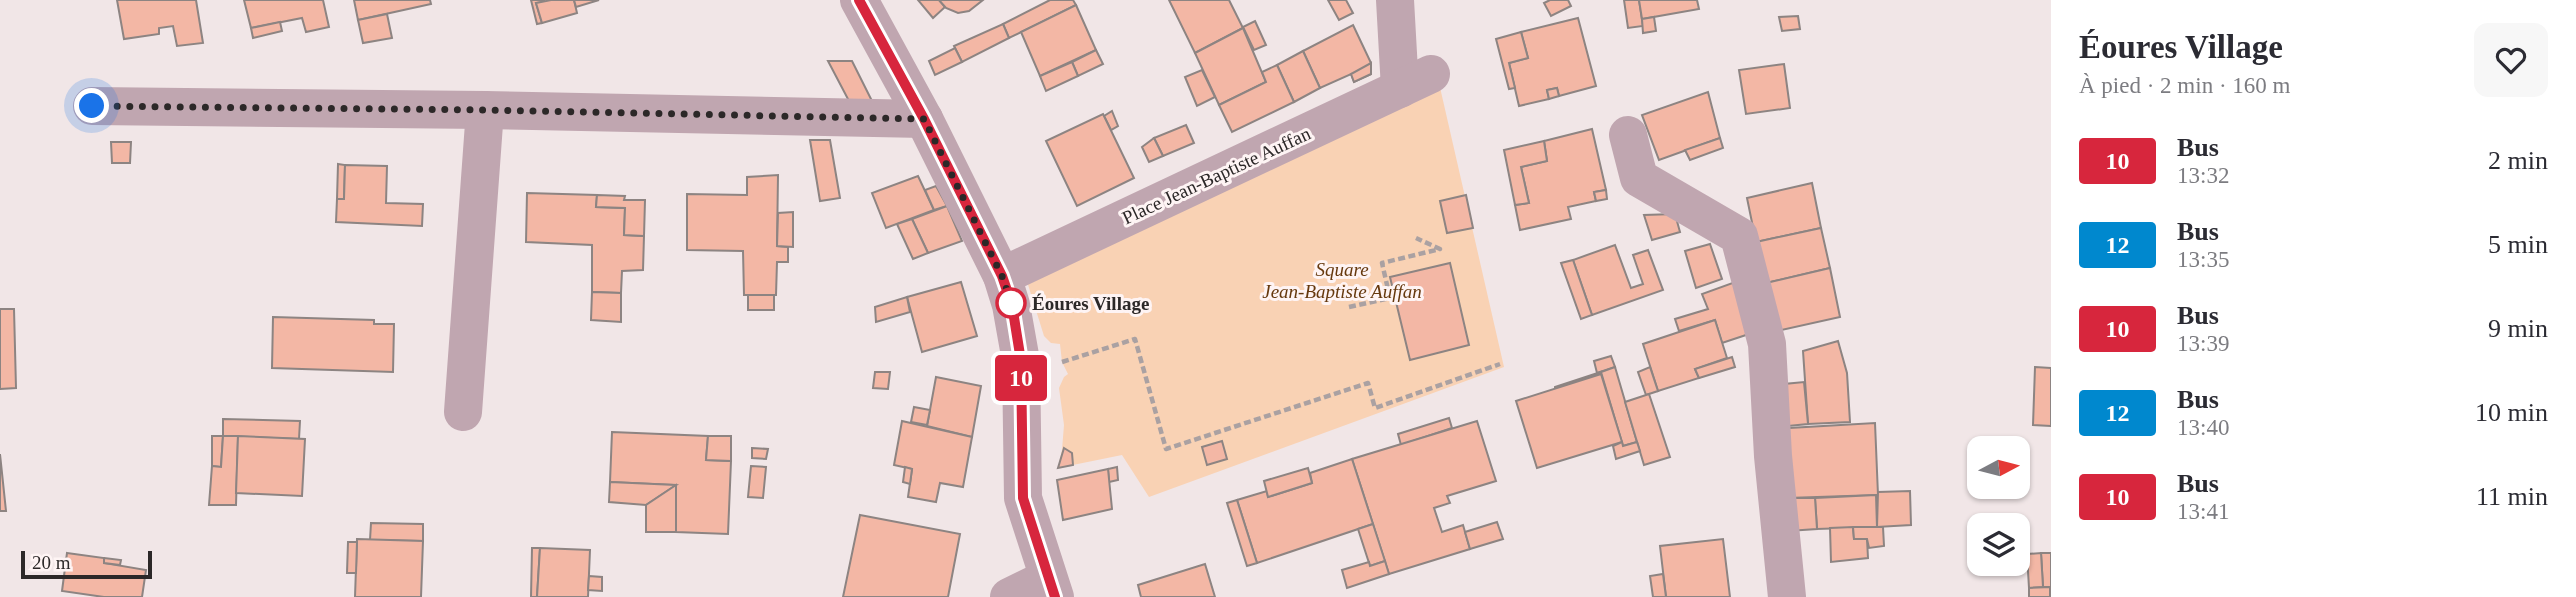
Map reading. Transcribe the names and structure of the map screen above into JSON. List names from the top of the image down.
{
  "streets": {
    "street": ["Place Jean-Baptiste Auffan"]
  },
  "parks": ["Square Jean-Baptiste Auffan"],
  "places": ["Éoures Village"],
  "lines": ["bus line 10"],
  "scale_bar": "20 m",
  "north": "right",
  "page": {
    "on_map": "10",
    "heading": ["Éoures Village", "À pied · 2 min · 160 m"],
    "list": [
      {
        "mark": "10",
        "name": "Bus",
        "note": "13:32",
        "value": "2 min"
      },
      {
        "mark": "12",
        "name": "Bus",
        "note": "13:35",
        "value": "5 min"
      },
      {
        "mark": "10",
        "name": "Bus",
        "note": "13:39",
        "value": "9 min"
      },
      {
        "mark": "12",
        "name": "Bus",
        "note": "13:40",
        "value": "10 min"
      },
      {
        "mark": "10",
        "name": "Bus",
        "note": "13:41",
        "value": "11 min"
      }
    ],
    "scale": "20 m"
  }
}
